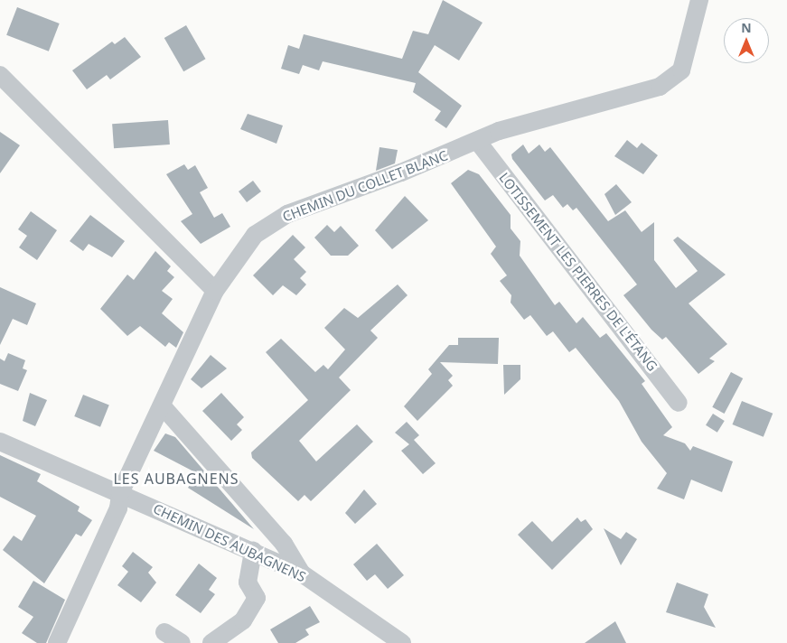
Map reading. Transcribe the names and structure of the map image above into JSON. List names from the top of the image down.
{
  "streets": {
    "street": ["CHEMIN DU COLLET BLANC", "LOTISSEMENT LES PIERRES DE L'ÉTANG", "CHEMIN DES AUBAGNENS"]
  },
  "crossings": [
    ["CHEMIN DU COLLET BLANC", "LOTISSEMENT LES PIERRES DE L'ÉTANG"],
    ["CHEMIN DU COLLET BLANC", "CHEMIN DES AUBAGNENS"]
  ],
  "districts": ["LES AUBAGNENS"],
  "north": "top"
}
